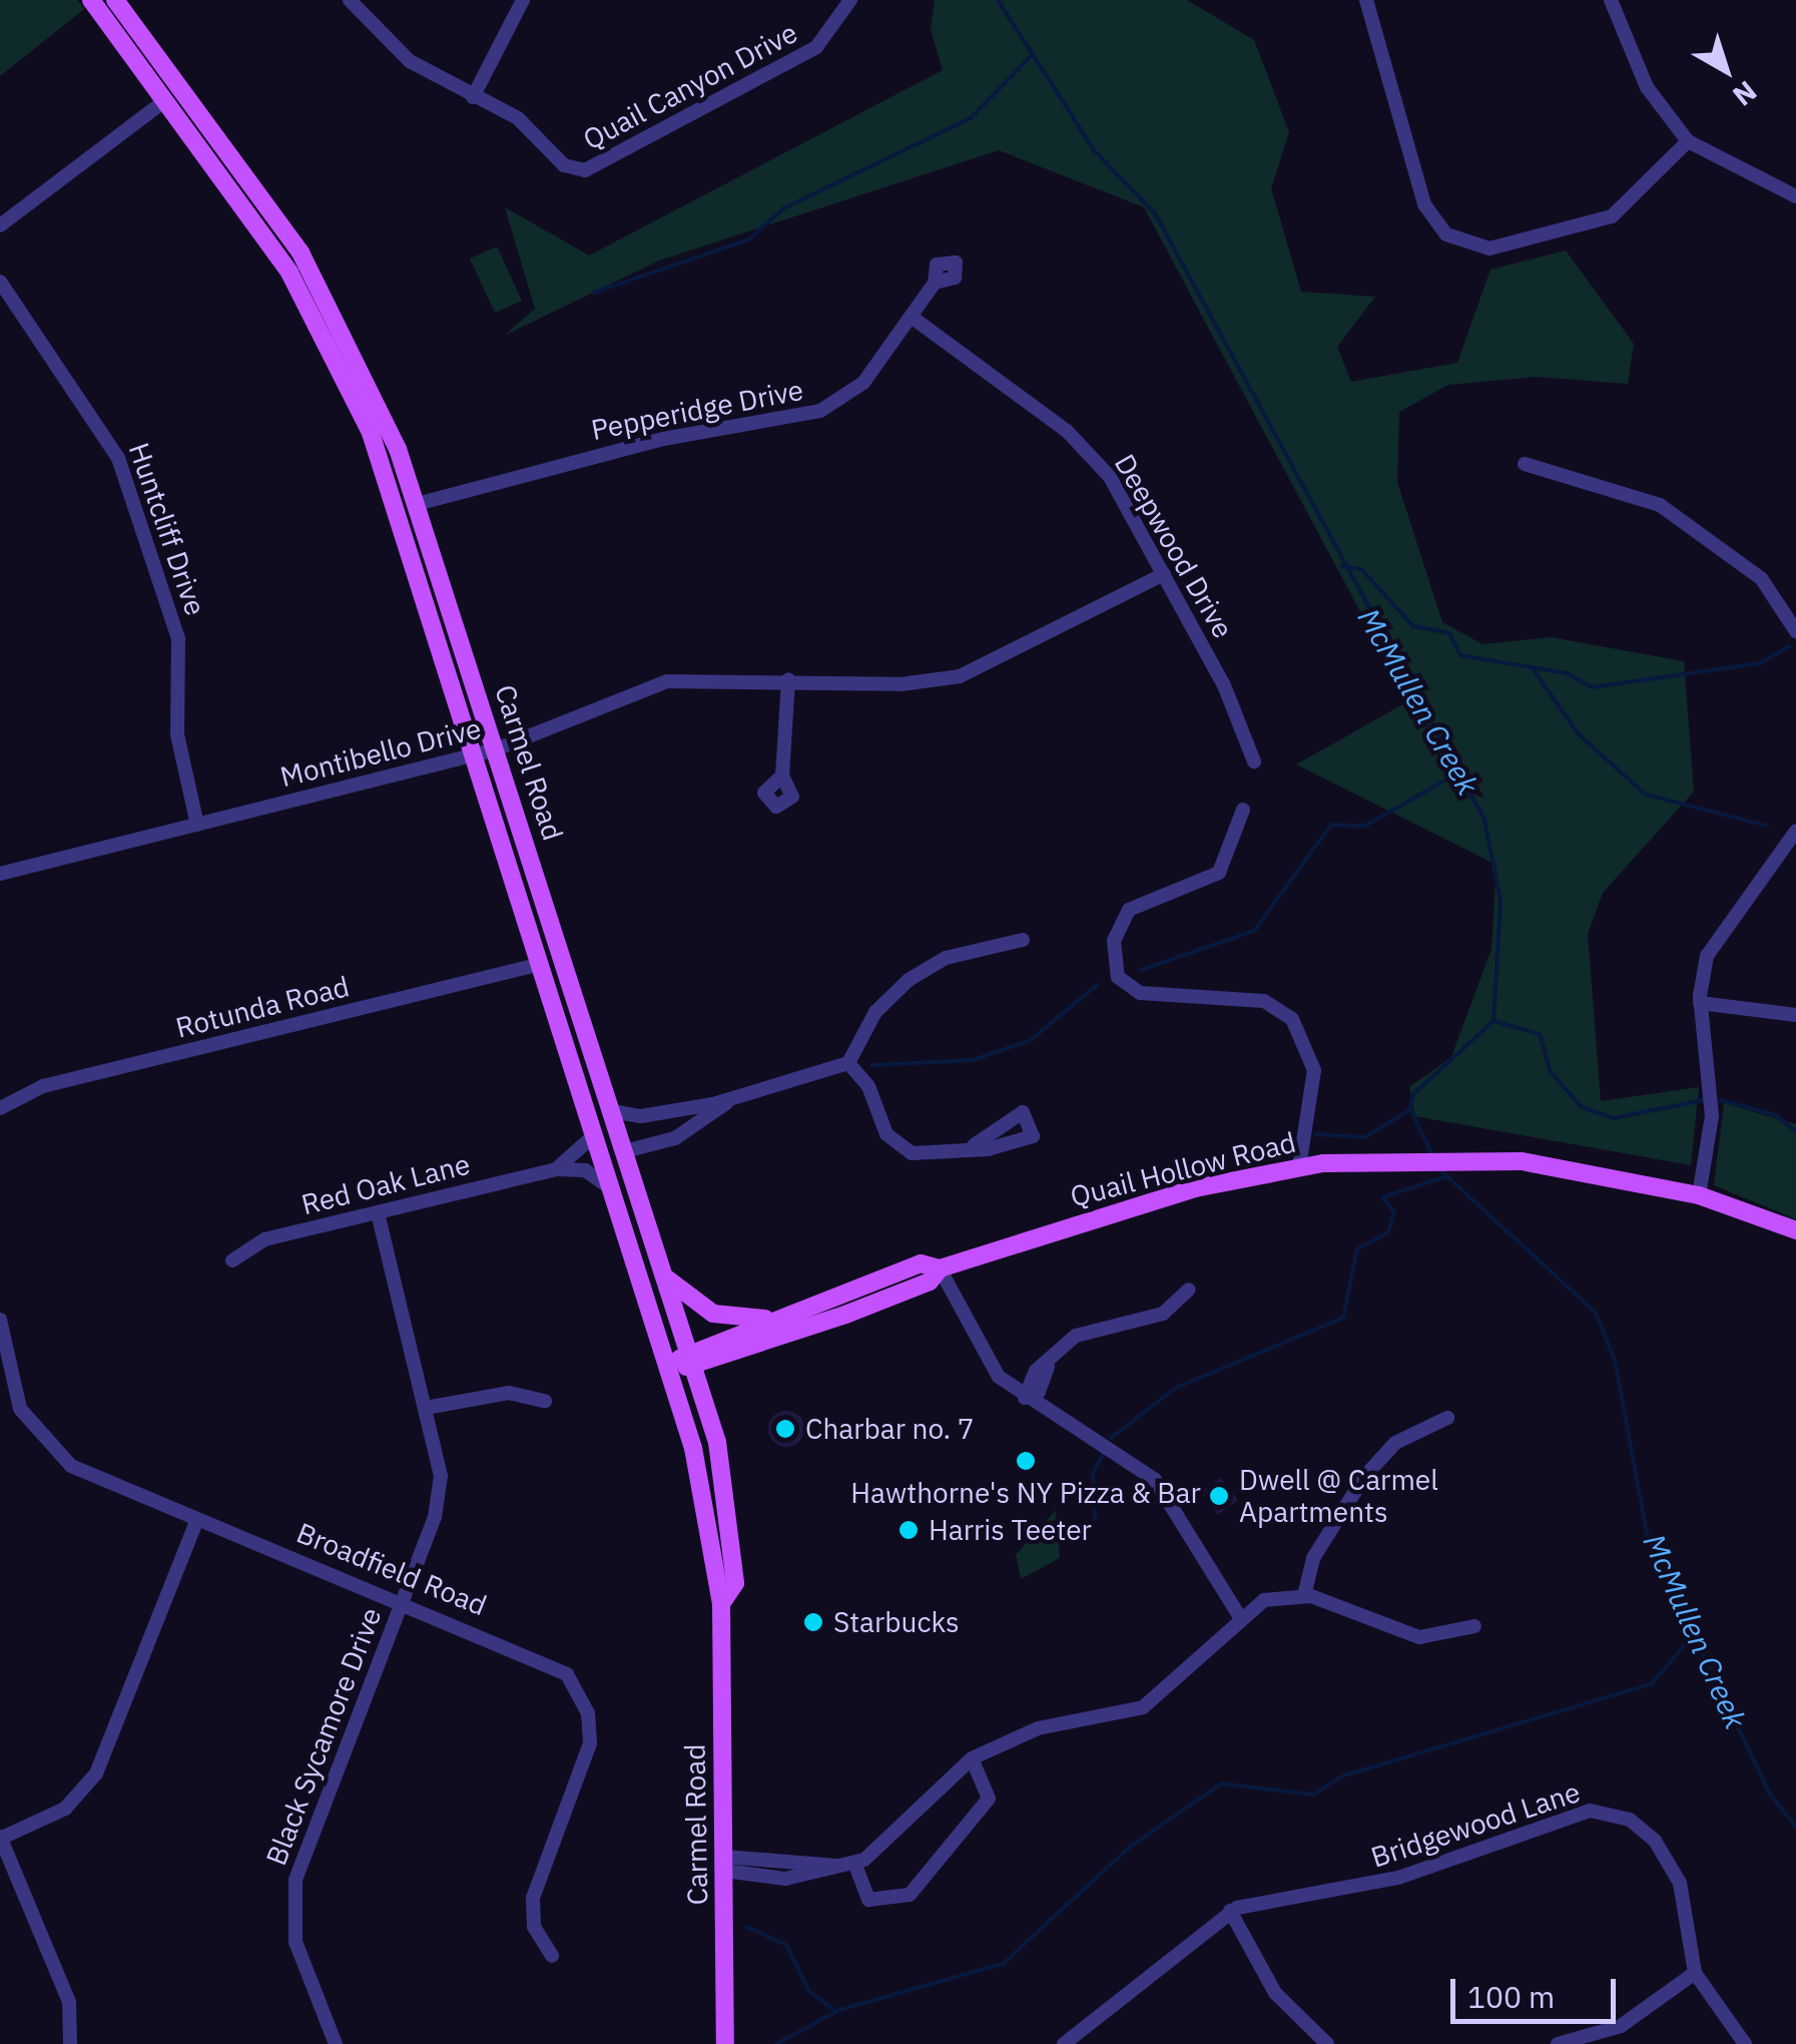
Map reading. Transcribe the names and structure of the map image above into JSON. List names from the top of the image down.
{
  "streets": {
    "main road": ["Carmel Road", "Quail Hollow Road"],
    "street": [
      "Quail Canyon Drive",
      "Pepperidge Drive",
      "Huntcliff Drive",
      "Deepwood Drive",
      "Montibello Drive",
      "Rotunda Road",
      "Red Oak Lane",
      "Broadfield Road",
      "Black Sycamore Drive",
      "Bridgewood Lane"
    ]
  },
  "crossings": [
    ["Pepperidge Drive", "Deepwood Drive"],
    ["Pepperidge Drive", "Carmel Road"],
    ["Huntcliff Drive", "Montibello Drive"],
    ["Deepwood Drive", "Montibello Drive"],
    ["Montibello Drive", "Carmel Road"],
    ["Carmel Road", "Rotunda Road"],
    ["Carmel Road", "Quail Hollow Road"],
    ["Carmel Road", "Red Oak Lane"],
    ["Red Oak Lane", "Black Sycamore Drive"],
    ["Broadfield Road", "Black Sycamore Drive"]
  ],
  "water": ["McMullen Creek"],
  "places": [
    "Charbar no. 7",
    "Hawthorne's NY Pizza & Bar",
    "Dwell @ Carmel Apartments",
    "Harris Teeter",
    "Starbucks"
  ],
  "scale_bar": "100 m",
  "north": "bottom right"
}
